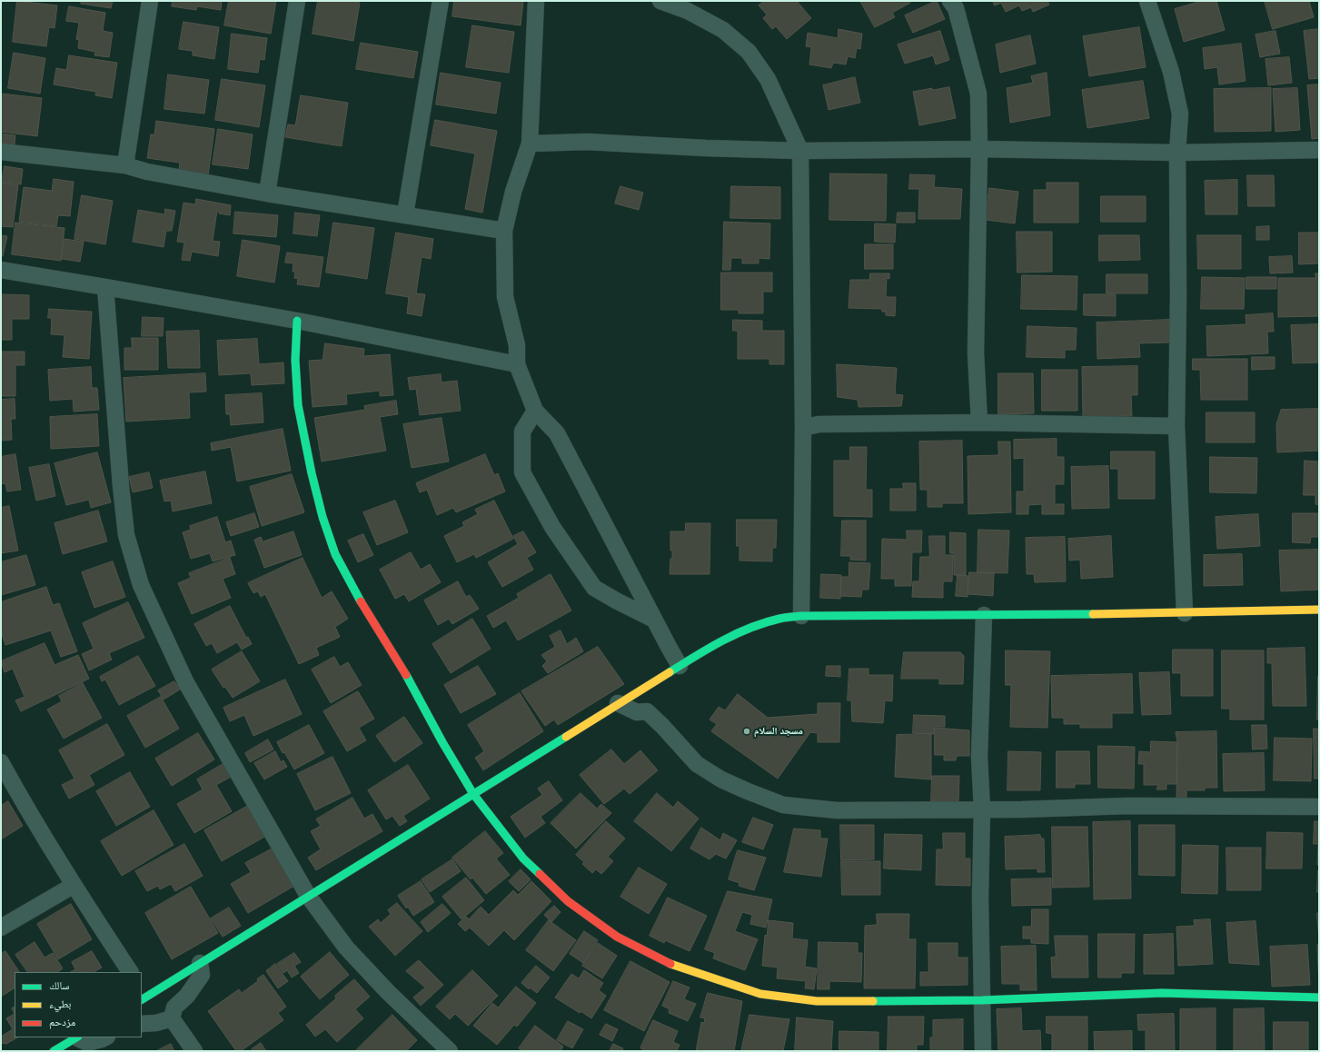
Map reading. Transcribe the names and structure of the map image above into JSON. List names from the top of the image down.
{
  "places": ["مسجد السلام"],
  "legend": ["سالك", "بطيء", "مزدحم"]
}
